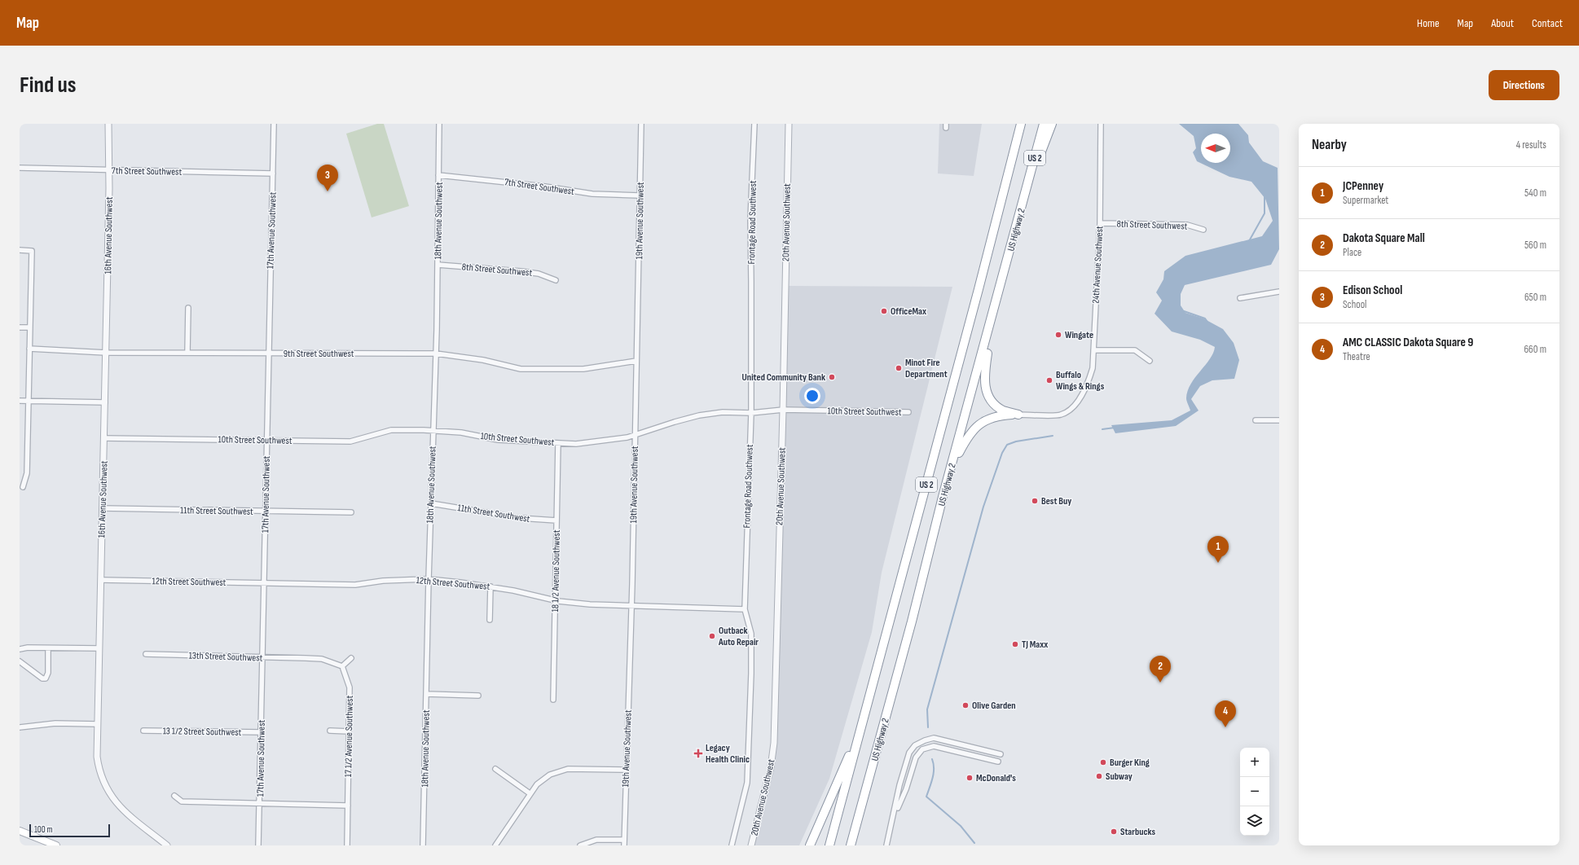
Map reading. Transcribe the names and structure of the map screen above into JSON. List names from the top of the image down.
{
  "streets": {
    "highway": ["US 2", "US Highway 2"],
    "street": [
      "7th Street Southwest",
      "18th Avenue Southwest",
      "19th Avenue Southwest",
      "Frontage Road Southwest",
      "20th Avenue Southwest",
      "8th Street Southwest",
      "17th Avenue Southwest",
      "16th Avenue Southwest",
      "24th Avenue Southwest",
      "9th Street Southwest",
      "10th Street Southwest",
      "11th Street Southwest",
      "18 1/2 Avenue Southwest",
      "12th Street Southwest",
      "13th Street Southwest",
      "13 1/2 Street Southwest",
      "17 1/2 Avenue Southwest"
    ]
  },
  "crossings": [
    ["7th Street Southwest", "18th Avenue Southwest"],
    ["7th Street Southwest", "19th Avenue Southwest"],
    ["7th Street Southwest", "17th Avenue Southwest"],
    ["7th Street Southwest", "16th Avenue Southwest"],
    ["18th Avenue Southwest", "8th Street Southwest"],
    ["18th Avenue Southwest", "9th Street Southwest"],
    ["18th Avenue Southwest", "10th Street Southwest"],
    ["18th Avenue Southwest", "11th Street Southwest"],
    ["18th Avenue Southwest", "12th Street Southwest"],
    ["19th Avenue Southwest", "9th Street Southwest"],
    ["19th Avenue Southwest", "10th Street Southwest"],
    ["19th Avenue Southwest", "12th Street Southwest"],
    ["Frontage Road Southwest", "10th Street Southwest"],
    ["Frontage Road Southwest", "12th Street Southwest"],
    ["20th Avenue Southwest", "10th Street Southwest"],
    ["8th Street Southwest", "24th Avenue Southwest"],
    ["17th Avenue Southwest", "9th Street Southwest"],
    ["17th Avenue Southwest", "10th Street Southwest"],
    ["17th Avenue Southwest", "11th Street Southwest"],
    ["17th Avenue Southwest", "12th Street Southwest"],
    ["17th Avenue Southwest", "13th Street Southwest"],
    ["17th Avenue Southwest", "13 1/2 Street Southwest"],
    ["16th Avenue Southwest", "9th Street Southwest"],
    ["16th Avenue Southwest", "10th Street Southwest"],
    ["16th Avenue Southwest", "11th Street Southwest"],
    ["16th Avenue Southwest", "12th Street Southwest"],
    ["10th Street Southwest", "18 1/2 Avenue Southwest"],
    ["11th Street Southwest", "18 1/2 Avenue Southwest"],
    ["18 1/2 Avenue Southwest", "12th Street Southwest"],
    ["13th Street Southwest", "17 1/2 Avenue Southwest"]
  ],
  "places": {
    "other": [
      "OfficeMax",
      "Wingate",
      "Minot Fire Department",
      "United Community Bank",
      "Buffalo Wings & Rings",
      "Best Buy",
      "Outback Auto Repair",
      "TJ Maxx",
      "Olive Garden",
      "Burger King",
      "Subway",
      "McDonald's",
      "Starbucks"
    ],
    "health": ["Legacy Health Clinic"]
  },
  "scale_bar": "100 m",
  "north": "left",
  "page": {
    "header": "Map",
    "nav": [
      "Home",
      "Map",
      "About",
      "Contact"
    ],
    "buttons": "Directions",
    "title": "Find us",
    "heading": ["Nearby", "4 results"],
    "pins": [
      "3",
      "1",
      "2",
      "4"
    ],
    "list": [
      {
        "mark": "1",
        "name": "JCPenney",
        "note": "Supermarket",
        "value": "540 m"
      },
      {
        "mark": "2",
        "name": "Dakota Square Mall",
        "note": "Place",
        "value": "560 m"
      },
      {
        "mark": "3",
        "name": "Edison School",
        "note": "School",
        "value": "650 m"
      },
      {
        "mark": "4",
        "name": "AMC CLASSIC Dakota Square 9",
        "note": "Theatre",
        "value": "660 m"
      }
    ],
    "map_buttons": ["+", "−"],
    "scale": "100 m"
  }
}
